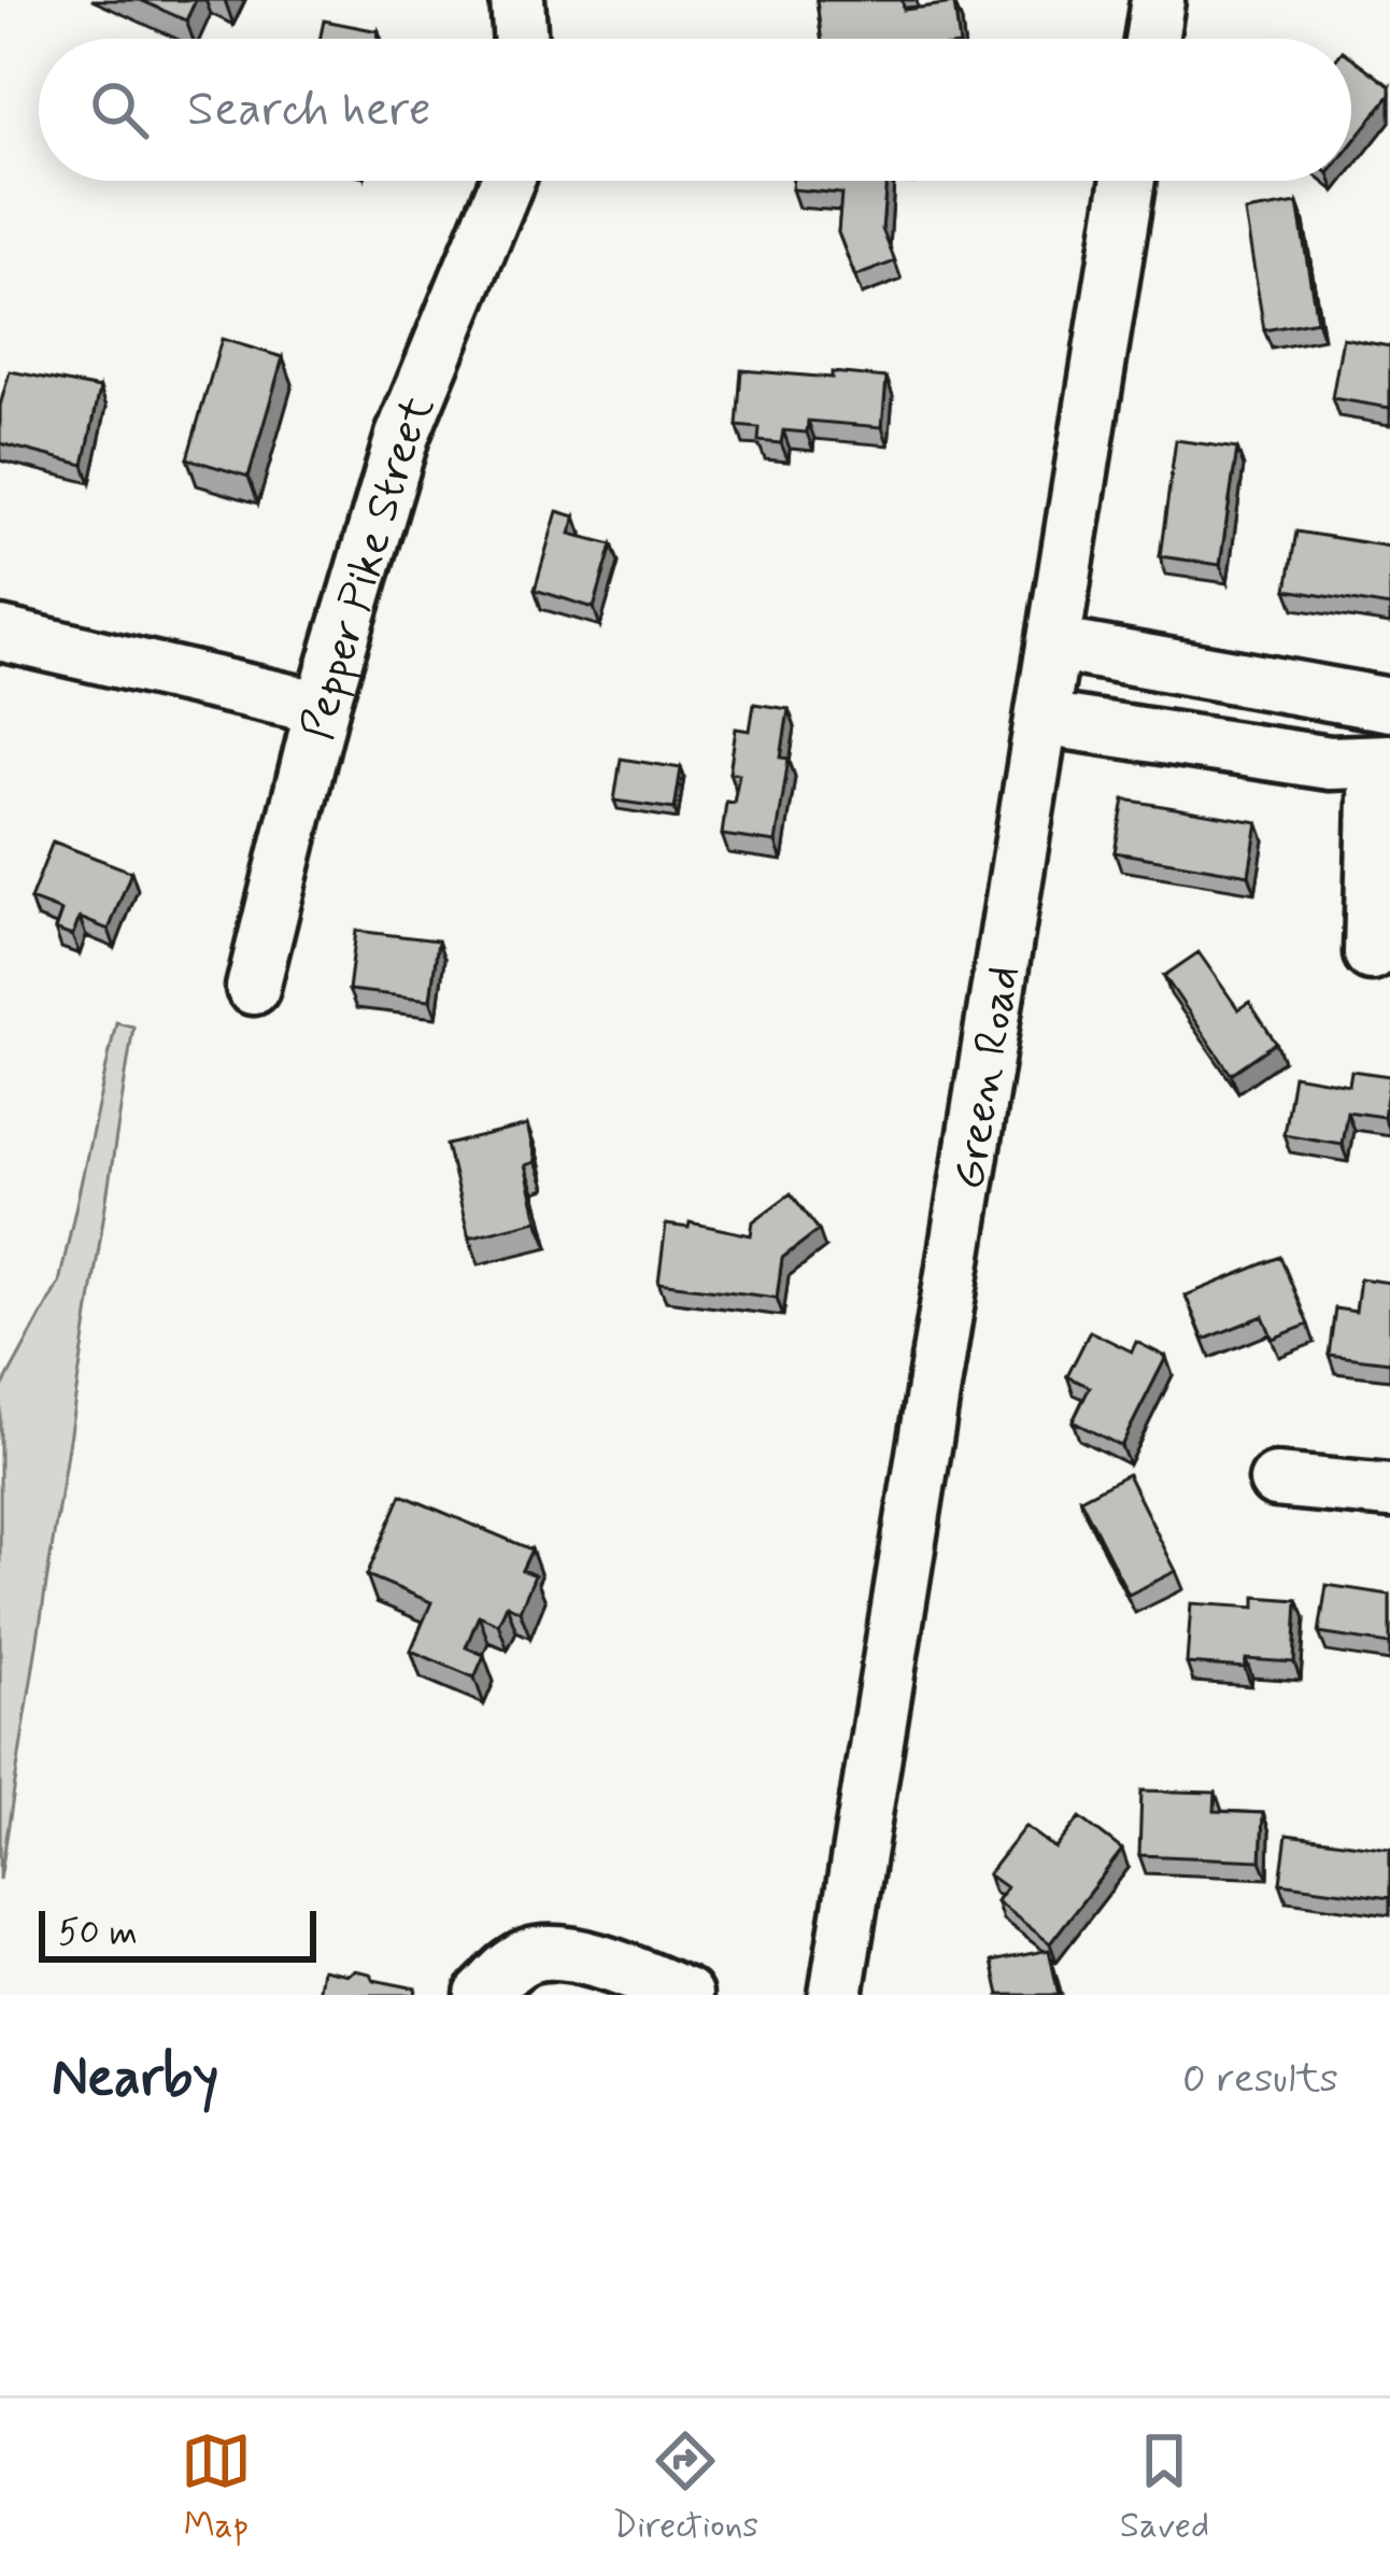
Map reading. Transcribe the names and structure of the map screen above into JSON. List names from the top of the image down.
{
  "streets": {
    "street": ["Pepper Pike Street", "Green Road"]
  },
  "scale_bar": "50 m",
  "page": {
    "search": "Search here",
    "scale": "50 m",
    "heading": ["Nearby", "0 results"],
    "nav": ["Map", "Directions", "Saved"]
  }
}
